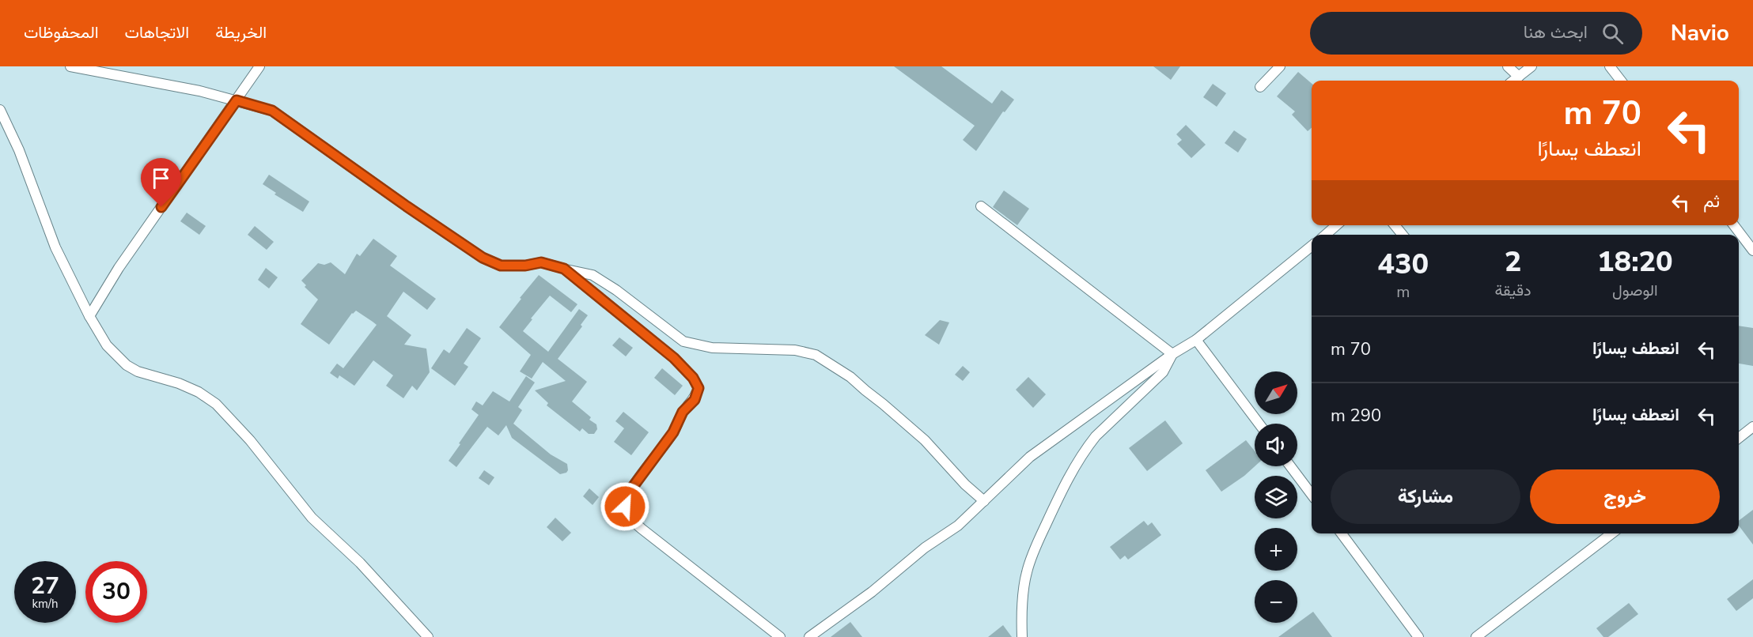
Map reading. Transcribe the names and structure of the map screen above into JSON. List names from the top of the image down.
{
  "north": "top right",
  "page": {
    "header": "Navio",
    "search": "ابحث هنا",
    "nav": ["الخريطة", "الاتجاهات", "المحفوظات"],
    "turn": ["70 m", "انعطف يسارًا"],
    "then": "ثم",
    "eta": [
      "18:20",
      "الوصول",
      "2",
      "دقيقة",
      "430",
      "m"
    ],
    "list": [
      {
        "name": "انعطف يسارًا",
        "value": "70 m"
      },
      {
        "name": "انعطف يسارًا",
        "value": "290 m"
      }
    ],
    "map_buttons": ["+", "−"],
    "buttons": ["خروج", "مشاركة"],
    "speed": "27 km/h",
    "limit": "30"
  }
}
